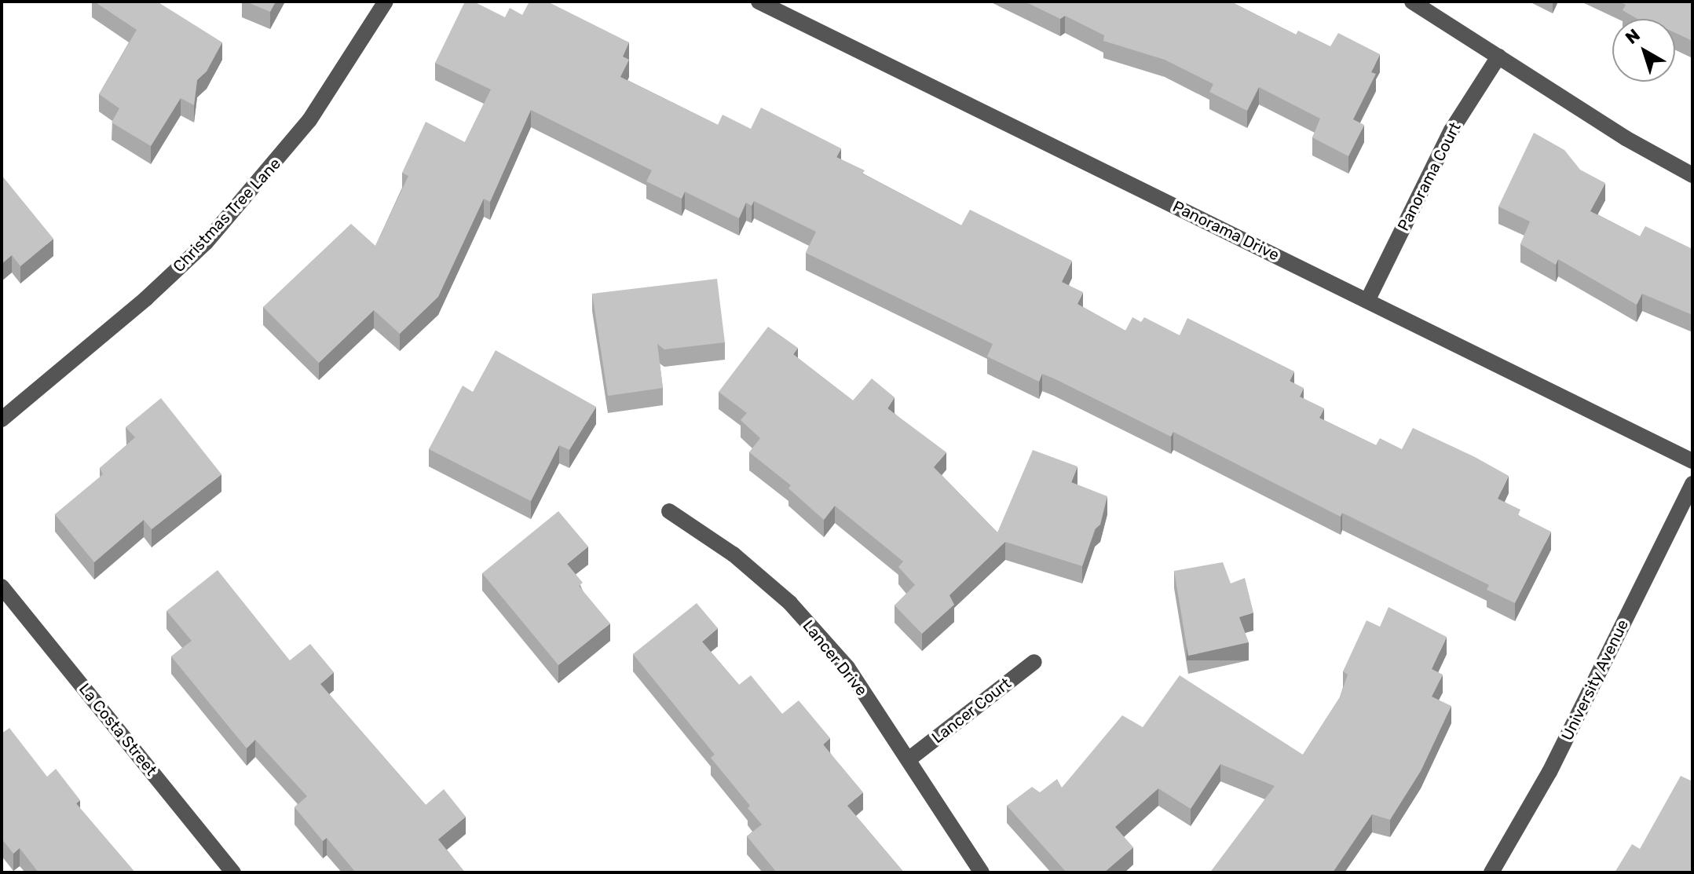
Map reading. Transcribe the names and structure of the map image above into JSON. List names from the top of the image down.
{
  "streets": {
    "street": [
      "Panorama Court",
      "Christmas Tree Lane",
      "Panorama Drive",
      "Lancer Drive",
      "University Avenue",
      "Lancer Court",
      "La Costa Street"
    ]
  },
  "crossings": [
    ["Panorama Court", "Panorama Drive"],
    ["Lancer Drive", "Lancer Court"]
  ],
  "north": "top left"
}
